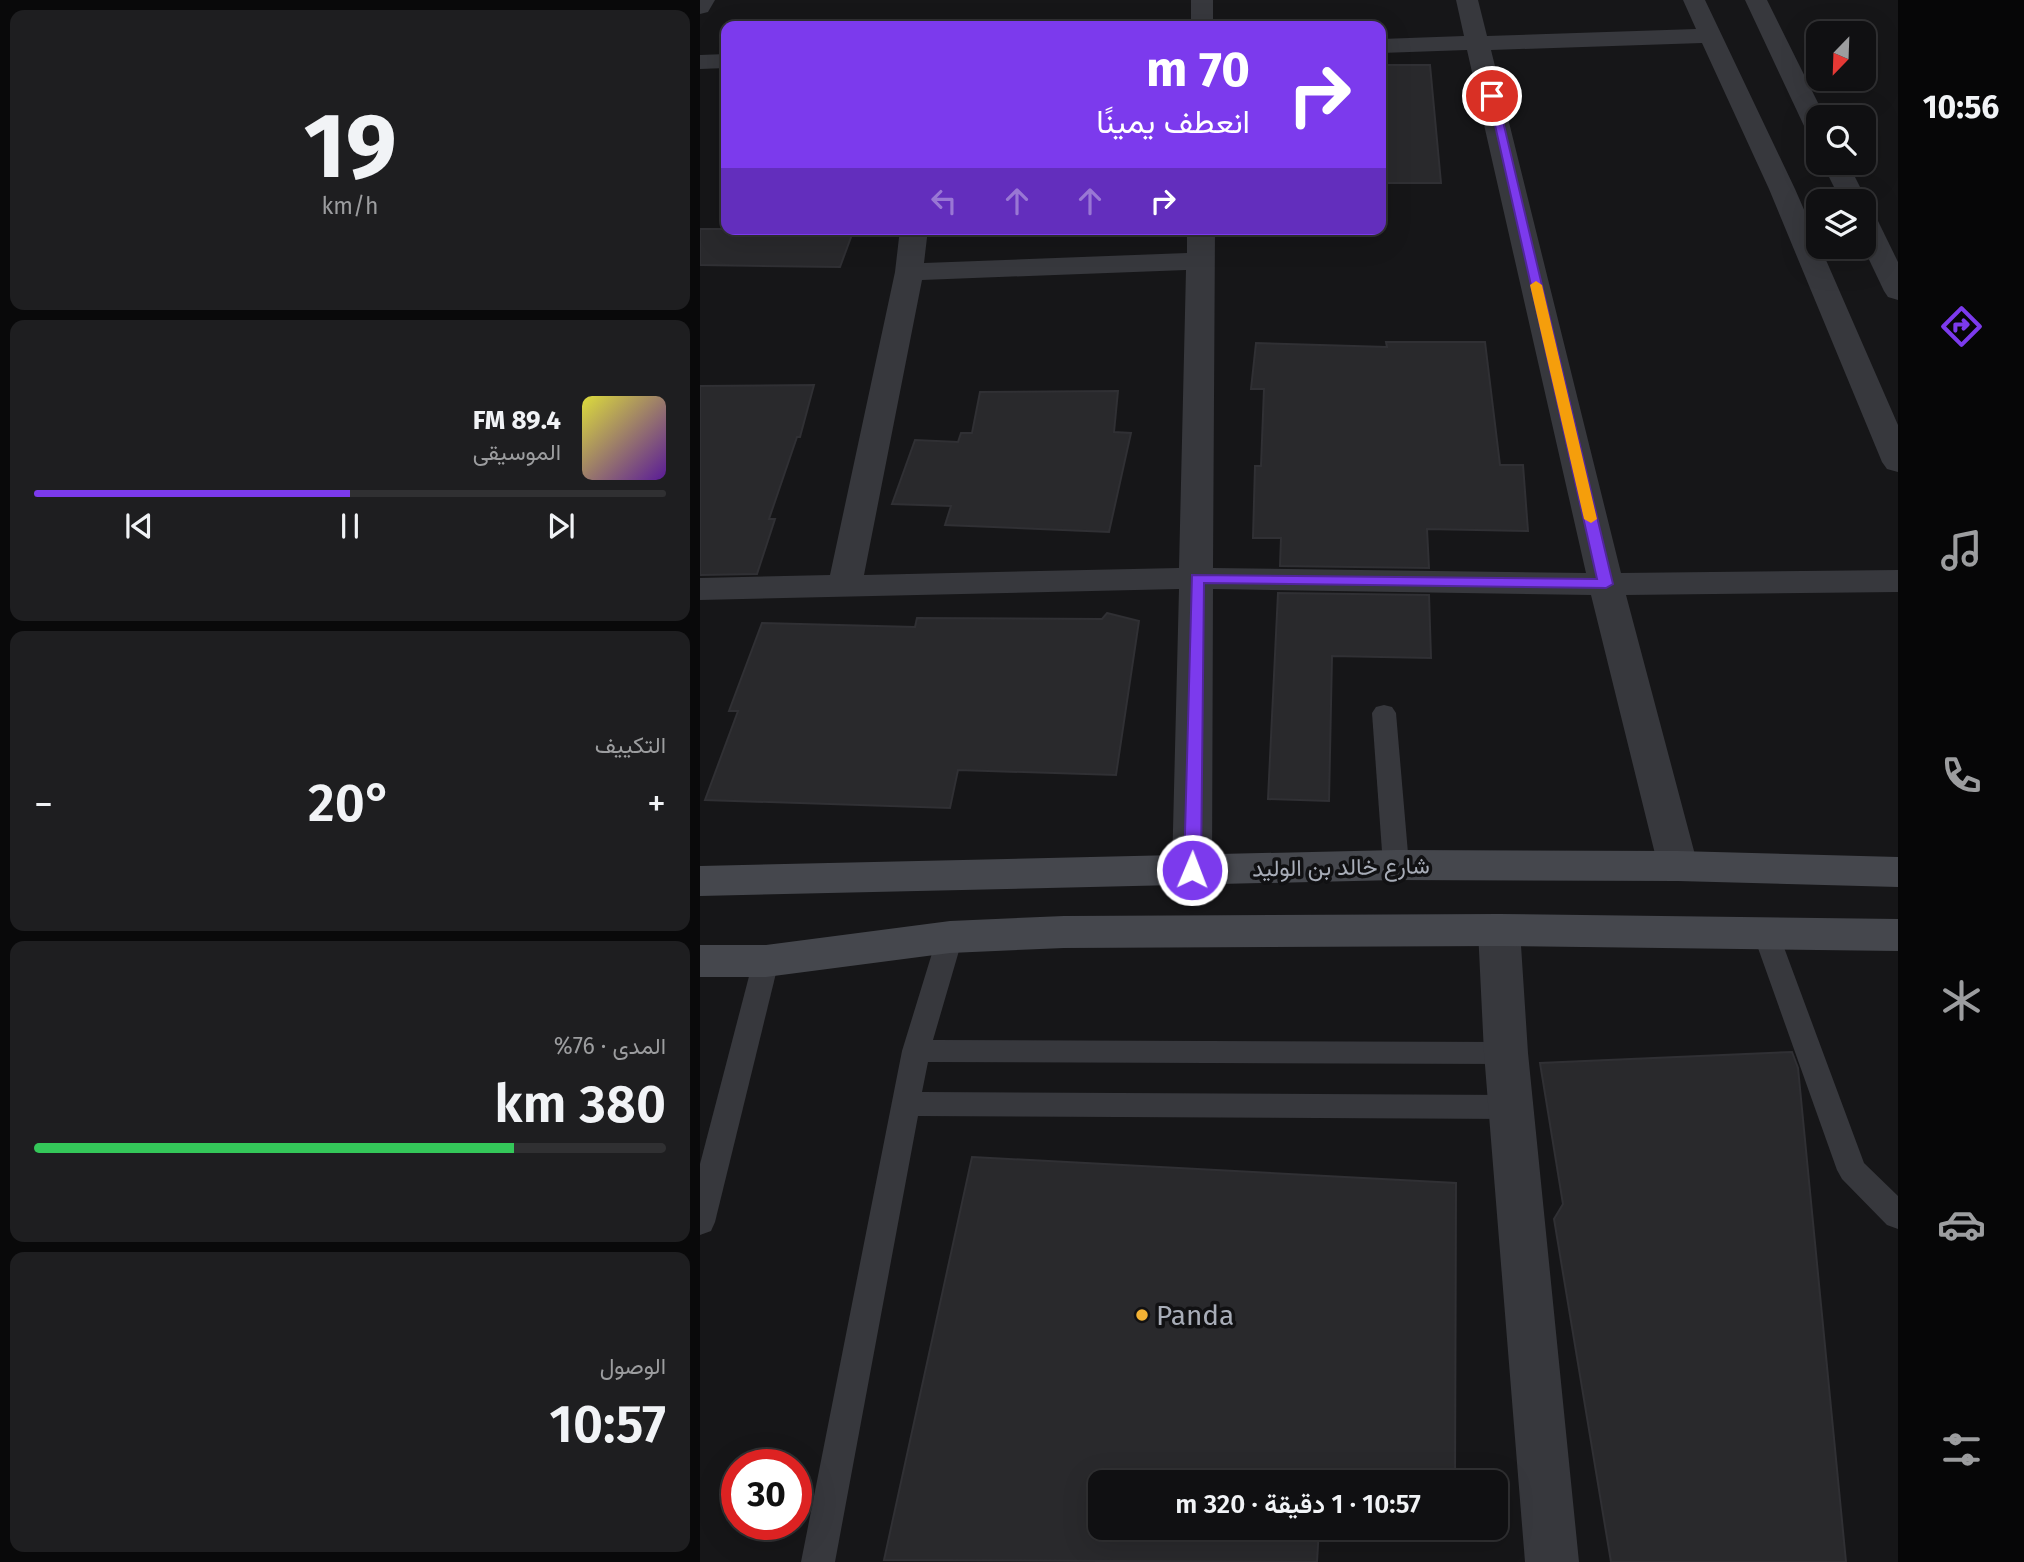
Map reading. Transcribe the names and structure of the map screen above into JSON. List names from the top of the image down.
{
  "streets": {
    "main road": ["شارع خالد بن الوليد"]
  },
  "places": ["Panda"],
  "north": "bottom left",
  "page": {
    "tabs": "10:56",
    "tile": [
      ["19", "km/h"],
      "التكييف",
      ["المدى · 76%", "380 km"],
      ["الوصول", "10:57"]
    ],
    "turn": ["70 m", "انعطف يمينًا"],
    "song": ["89.4 FM", "الموسيقى"],
    "heat": ["−", "20°", "+"],
    "limit": "30",
    "trip": "10:57 · 1 دقيقة · 320 m"
  }
}
